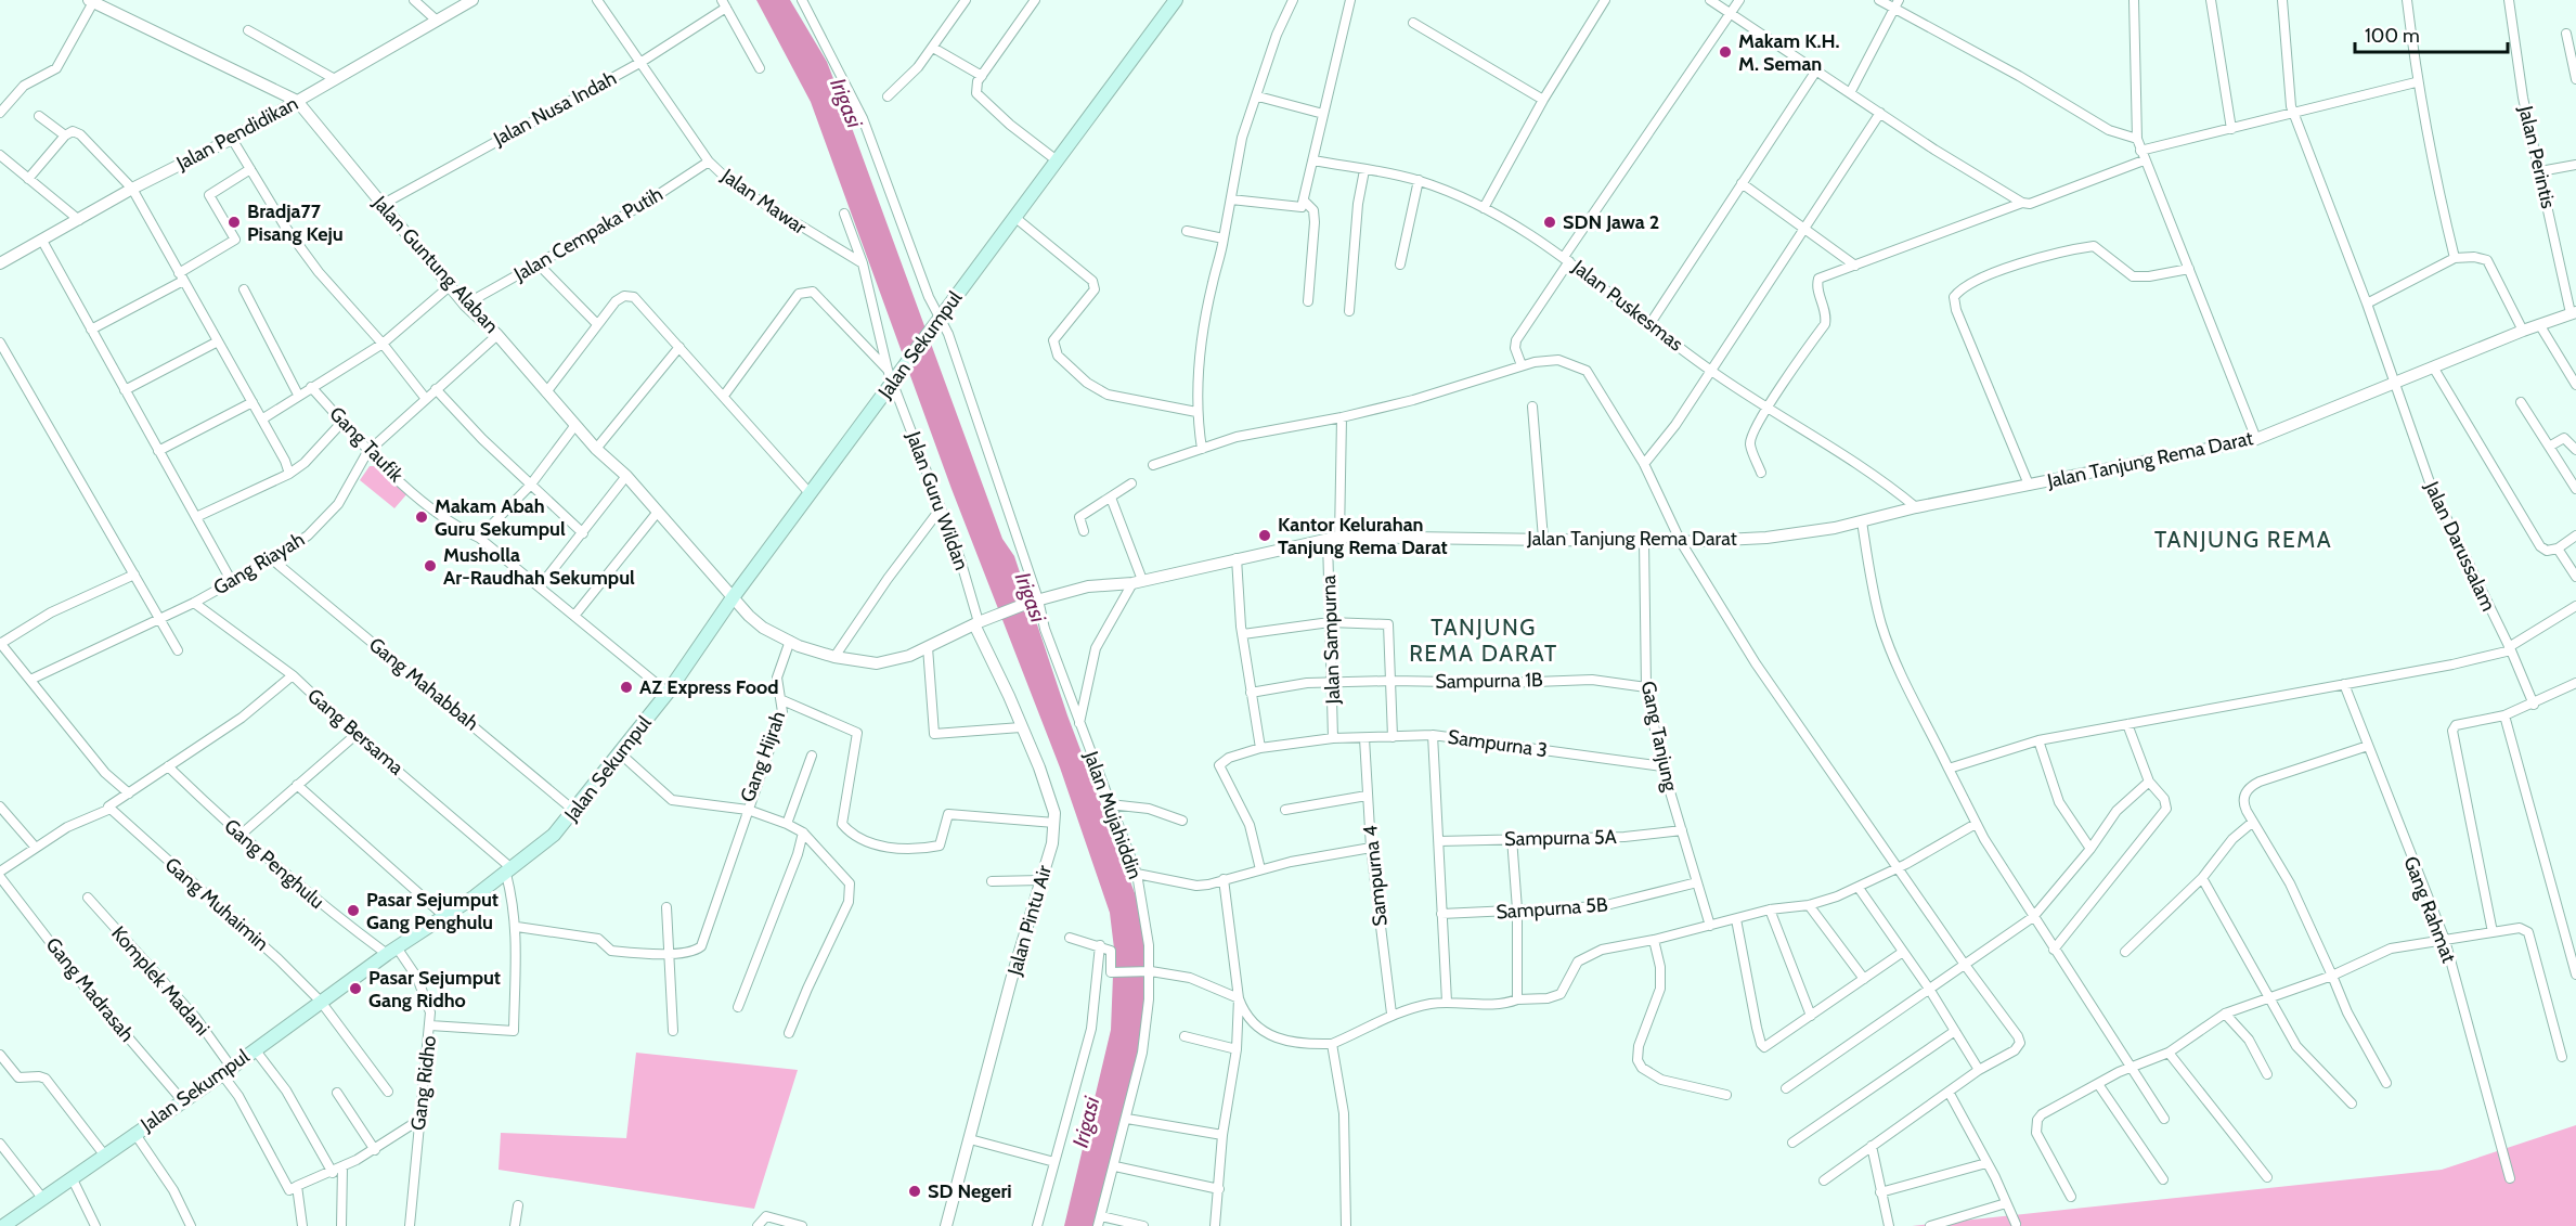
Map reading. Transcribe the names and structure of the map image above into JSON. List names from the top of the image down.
{
  "streets": {
    "main road": ["Jalan Sekumpul"],
    "street": [
      "Jalan Nusa Indah",
      "Jalan Pendidikan",
      "Jalan Perintis",
      "Jalan Mawar",
      "Jalan Cempaka Putih",
      "Jalan Guntung Alaban",
      "Jalan Puskesmas",
      "Gang Taufik",
      "Jalan Tanjung Rema Darat",
      "Jalan Guru Wildan",
      "Jalan Darussalam",
      "Gang Riayah",
      "Jalan Sampurna",
      "Sampurna 1B",
      "Gang Mahabbah",
      "Gang Bersama",
      "Gang Tanjung",
      "Sampurna 3",
      "Gang Hijrah",
      "Jalan Mujahiddin",
      "Sampurna 5A",
      "Gang Penghulu",
      "Sampurna 4",
      "Gang Muhaimin",
      "Sampurna 5B",
      "Gang Rahmat",
      "Jalan Pintu Air",
      "Komplek Madani",
      "Gang Madrasah",
      "Gang Ridho"
    ]
  },
  "crossings": [
    ["Jalan Nusa Indah", "Jalan Mawar"],
    ["Jalan Nusa Indah", "Jalan Guntung Alaban"],
    ["Jalan Pendidikan", "Jalan Guntung Alaban"],
    ["Jalan Perintis", "Jalan Tanjung Rema Darat"],
    ["Jalan Mawar", "Jalan Cempaka Putih"],
    ["Jalan Cempaka Putih", "Jalan Guntung Alaban"],
    ["Jalan Guntung Alaban", "Jalan Sekumpul"],
    ["Jalan Guntung Alaban", "Jalan Tanjung Rema Darat"],
    ["Jalan Guntung Alaban", "Gang Riayah"],
    ["Jalan Puskesmas", "Jalan Tanjung Rema Darat"],
    ["Jalan Sekumpul", "Gang Taufik"],
    ["Jalan Sekumpul", "Jalan Tanjung Rema Darat"],
    ["Jalan Sekumpul", "Jalan Guru Wildan"],
    ["Jalan Sekumpul", "Gang Mahabbah"],
    ["Jalan Sekumpul", "Gang Bersama"],
    ["Jalan Sekumpul", "Gang Hijrah"],
    ["Jalan Sekumpul", "Jalan Mujahiddin"],
    ["Jalan Sekumpul", "Gang Penghulu"],
    ["Jalan Sekumpul", "Gang Muhaimin"],
    ["Jalan Sekumpul", "Komplek Madani"],
    ["Jalan Sekumpul", "Gang Madrasah"],
    ["Jalan Sekumpul", "Gang Ridho"],
    ["Gang Taufik", "Gang Riayah"],
    ["Jalan Tanjung Rema Darat", "Jalan Guru Wildan"],
    ["Jalan Tanjung Rema Darat", "Jalan Darussalam"],
    ["Jalan Tanjung Rema Darat", "Jalan Sampurna"],
    ["Jalan Tanjung Rema Darat", "Gang Tanjung"],
    ["Jalan Tanjung Rema Darat", "Gang Hijrah"],
    ["Jalan Tanjung Rema Darat", "Jalan Mujahiddin"],
    ["Jalan Tanjung Rema Darat", "Jalan Pintu Air"],
    ["Jalan Guru Wildan", "Jalan Pintu Air"],
    ["Gang Riayah", "Gang Mahabbah"],
    ["Gang Riayah", "Gang Bersama"],
    ["Jalan Sampurna", "Sampurna 1B"],
    ["Jalan Sampurna", "Sampurna 3"],
    ["Sampurna 1B", "Gang Tanjung"],
    ["Gang Tanjung", "Sampurna 3"],
    ["Gang Tanjung", "Sampurna 5A"],
    ["Gang Tanjung", "Sampurna 5B"],
    ["Sampurna 3", "Sampurna 4"],
    ["Gang Penghulu", "Gang Ridho"]
  ],
  "districts": ["TANJUNG REMA", "TANJUNG REMA DARAT"],
  "water": ["Irigasi"],
  "places": [
    "Makam K.H. M. Seman",
    "Bradja77 Pisang Keju",
    "SDN Jawa 2",
    "Makam Abah Guru Sekumpul",
    "Kantor Kelurahan Tanjung Rema Darat",
    "Musholla Ar-Raudhah Sekumpul",
    "AZ Express Food",
    "Pasar Sejumput Gang Penghulu",
    "Pasar Sejumput Gang Ridho",
    "SD Negeri"
  ],
  "scale_bar": "100 m"
}
